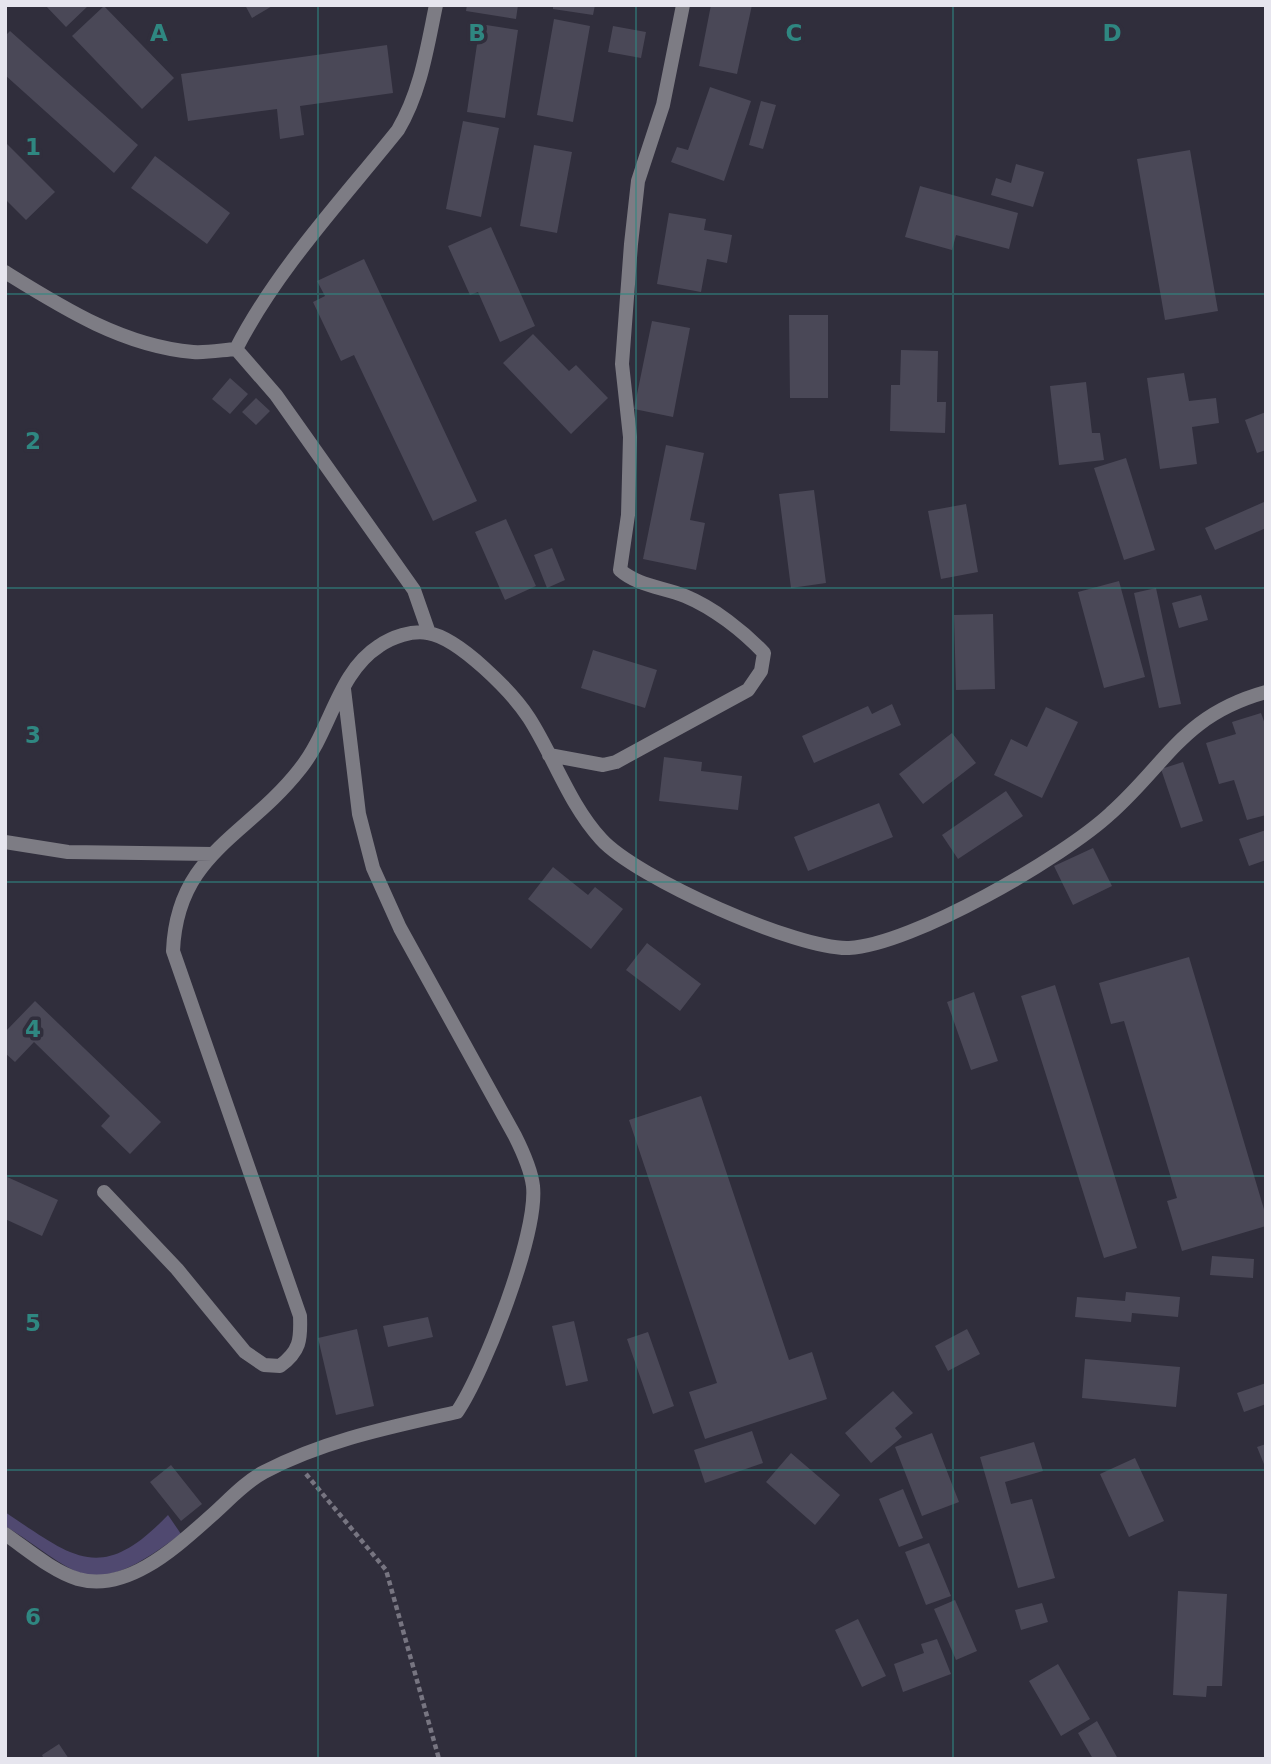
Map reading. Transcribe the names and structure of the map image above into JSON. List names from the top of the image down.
{
  "grid": {
    "columns": [
      "A",
      "B",
      "C",
      "D"
    ],
    "rows": [
      "1",
      "2",
      "3",
      "4",
      "5",
      "6"
    ]
  }
}
